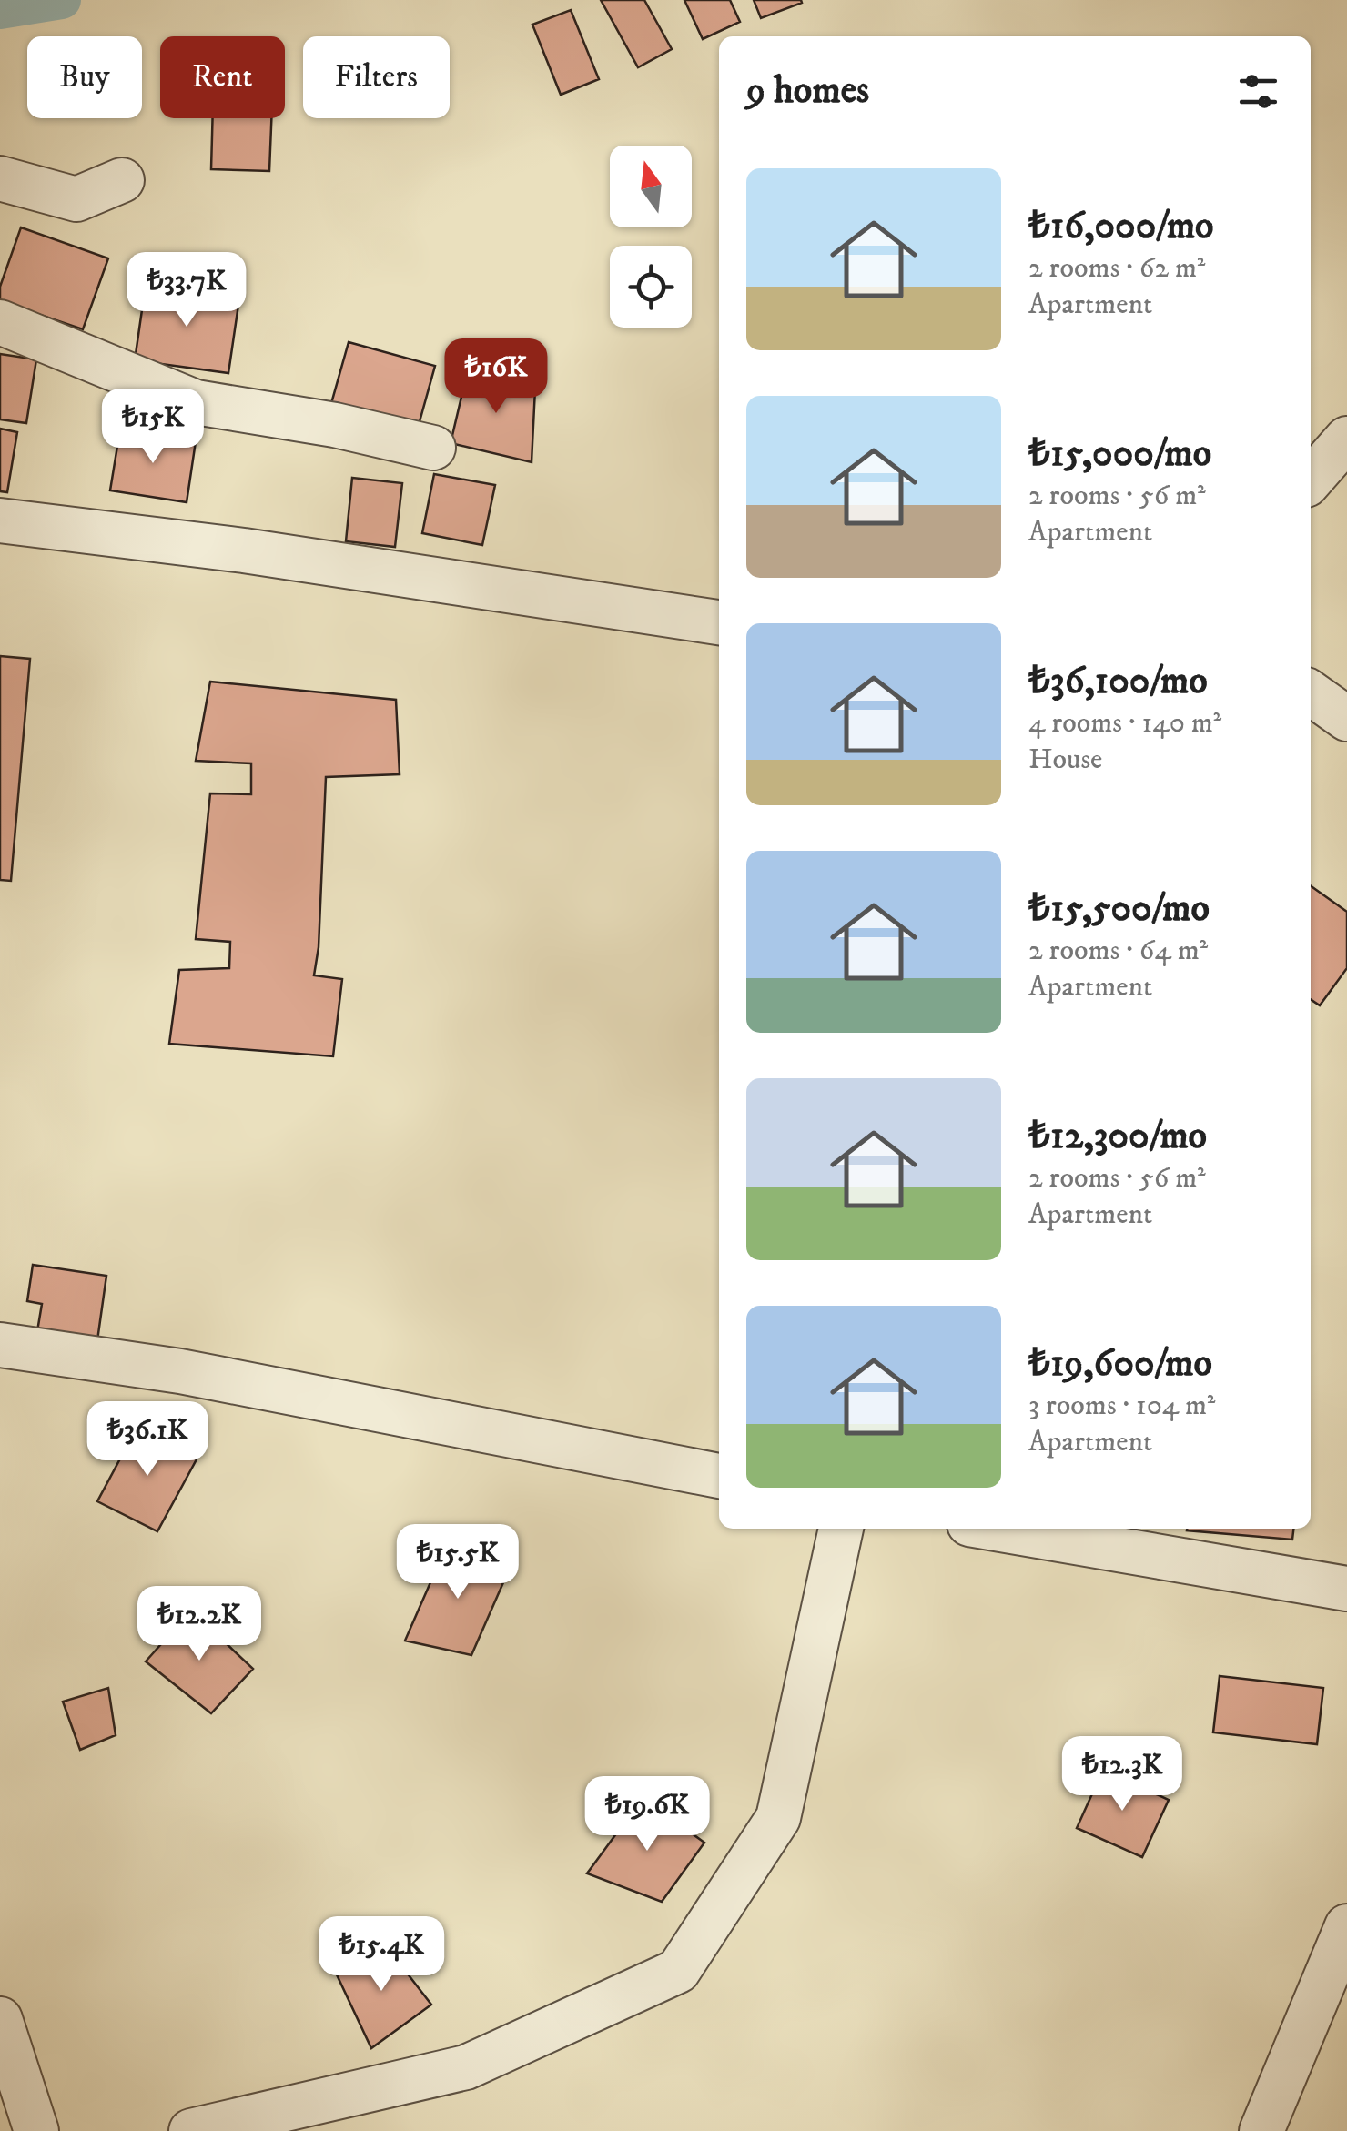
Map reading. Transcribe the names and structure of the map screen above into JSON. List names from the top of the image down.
{
  "north": "top",
  "page": {
    "chip": ["Buy", "Rent", "Filters"],
    "heading": "9 homes",
    "list": [
      {
        "name": "₺16,000/mo",
        "note": "2 rooms · 62 m² · Apartment"
      },
      {
        "name": "₺15,000/mo",
        "note": "2 rooms · 56 m² · Apartment"
      },
      {
        "name": "₺36,100/mo",
        "note": "4 rooms · 140 m² · House"
      },
      {
        "name": "₺15,500/mo",
        "note": "2 rooms · 64 m² · Apartment"
      },
      {
        "name": "₺12,300/mo",
        "note": "2 rooms · 56 m² · Apartment"
      },
      {
        "name": "₺19,600/mo",
        "note": "3 rooms · 104 m² · Apartment"
      }
    ],
    "price": [
      "₺33.7K",
      "₺16K",
      "₺15K",
      "₺36.1K",
      "₺15.5K",
      "₺12.2K",
      "₺12.3K",
      "₺19.6K",
      "₺15.4K"
    ]
  }
}
